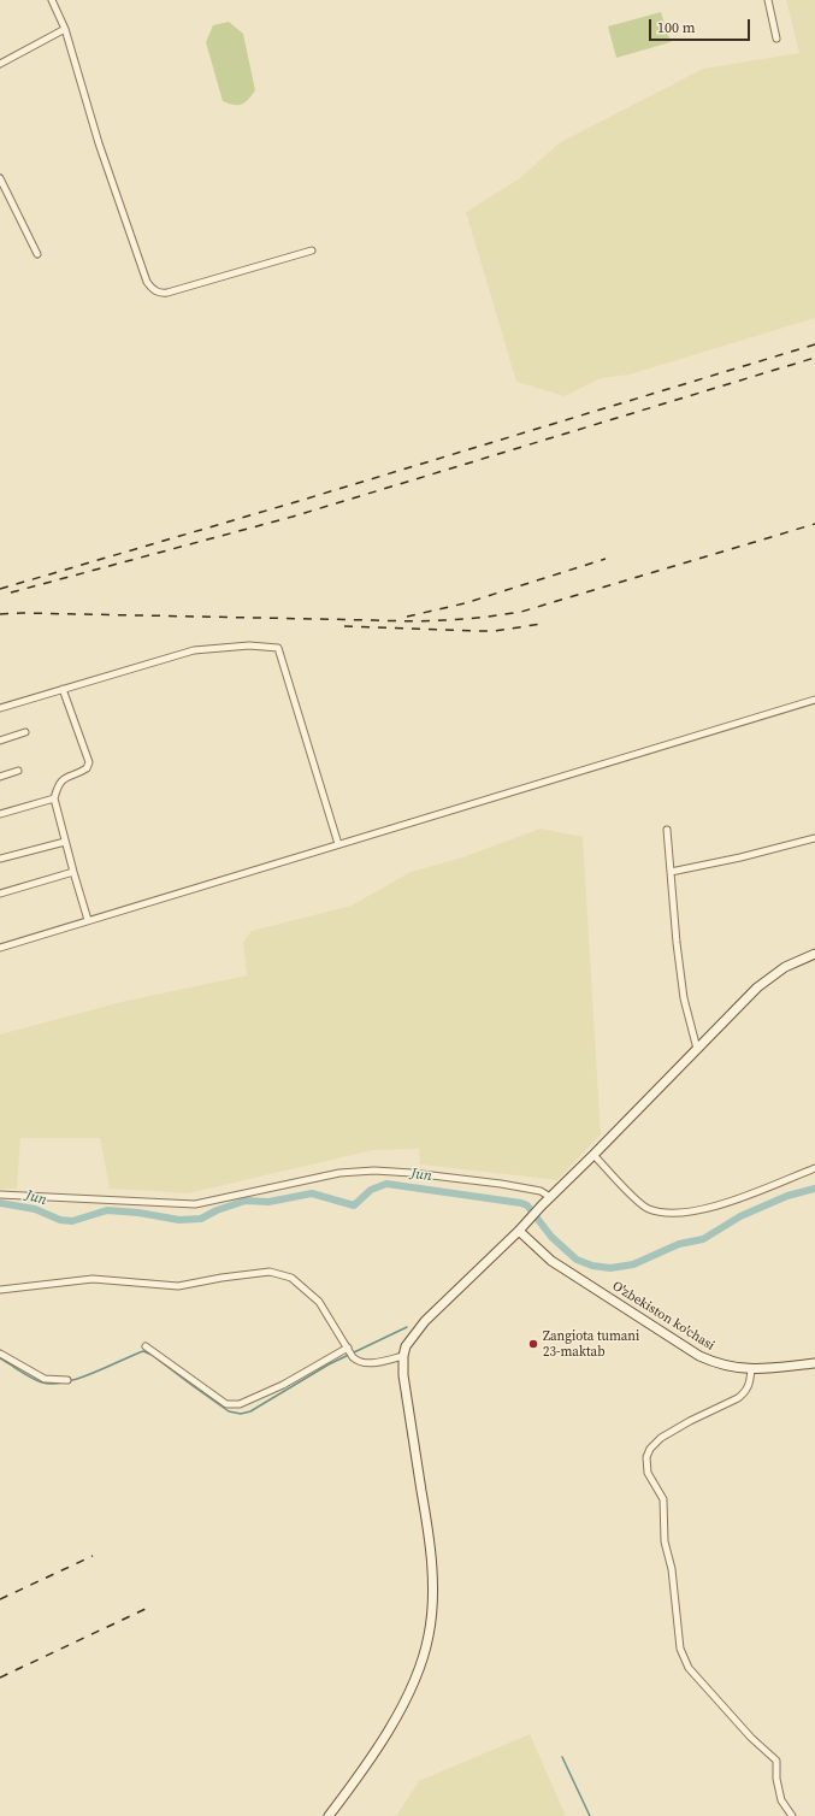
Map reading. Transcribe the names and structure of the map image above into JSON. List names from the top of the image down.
{
  "streets": {
    "main road": ["O'zbekiston ko'chasi"]
  },
  "water": ["Jun"],
  "places": ["Zangiota tumani 23-maktab"],
  "scale_bar": "100 m"
}
